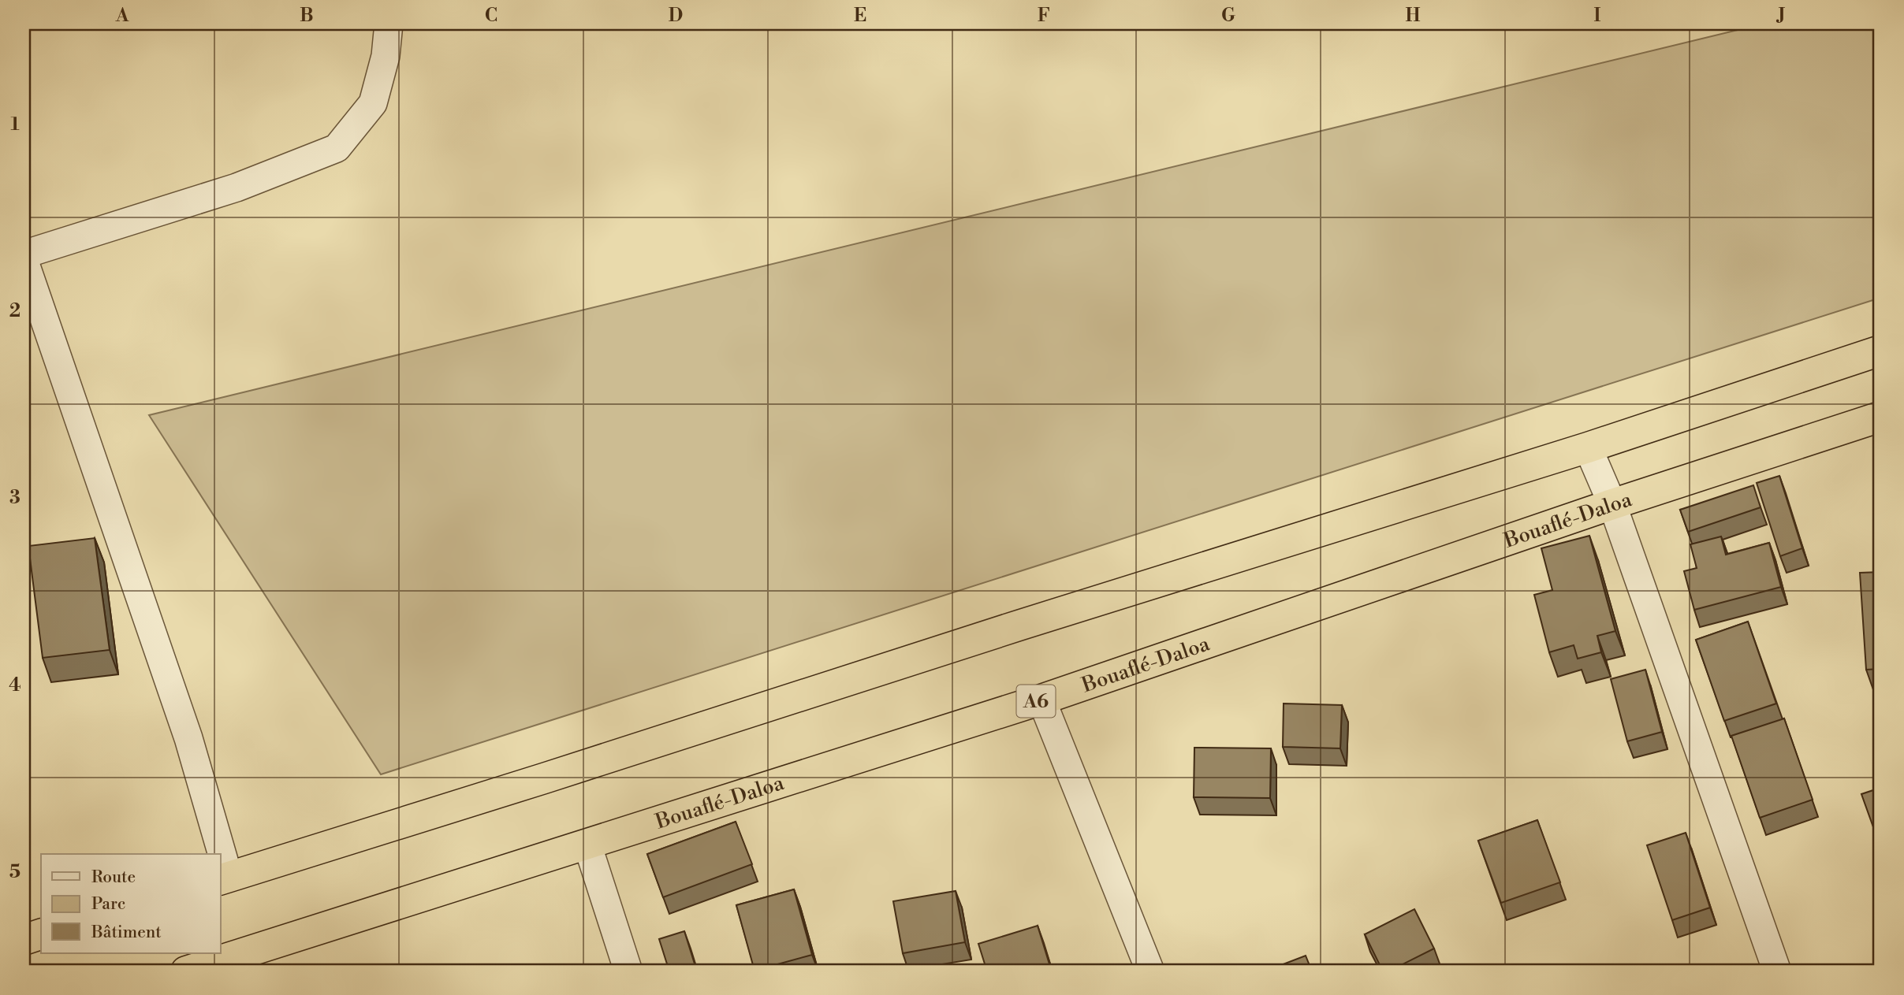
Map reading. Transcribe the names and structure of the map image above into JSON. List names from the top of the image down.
{
  "streets": {
    "highway": ["Bouaflé-Daloa", "A6"]
  },
  "legend": ["Route", "Parc", "Bâtiment"],
  "grid": {
    "columns": [
      "A",
      "B",
      "C",
      "D",
      "E",
      "F",
      "G",
      "H",
      "I",
      "J"
    ],
    "rows": [
      "1",
      "2",
      "3",
      "4",
      "5"
    ]
  }
}
